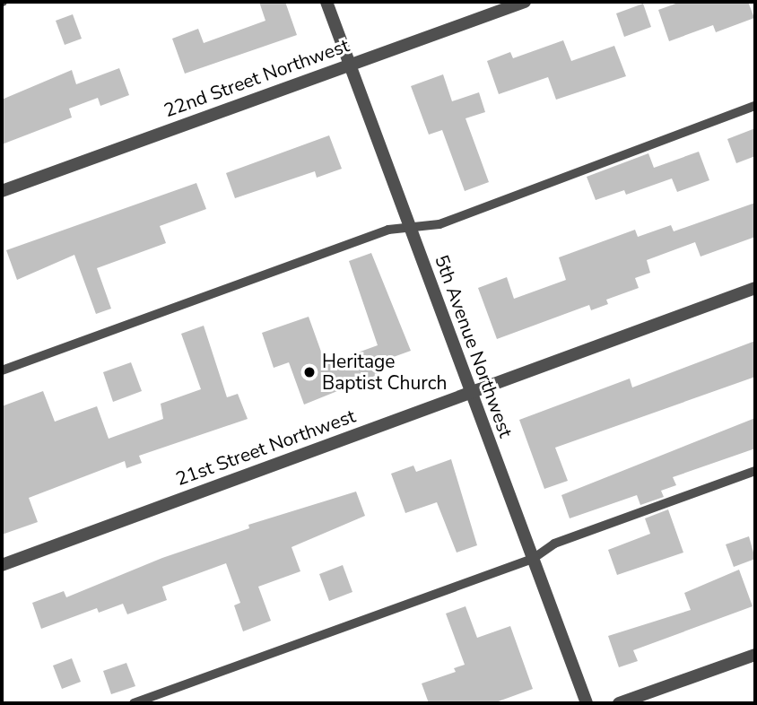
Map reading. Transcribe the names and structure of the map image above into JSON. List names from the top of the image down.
{
  "streets": {
    "street": ["22nd Street Northwest", "5th Avenue Northwest", "21st Street Northwest"]
  },
  "crossings": [
    ["22nd Street Northwest", "5th Avenue Northwest"],
    ["5th Avenue Northwest", "21st Street Northwest"]
  ],
  "places": ["Heritage Baptist Church"]
}
